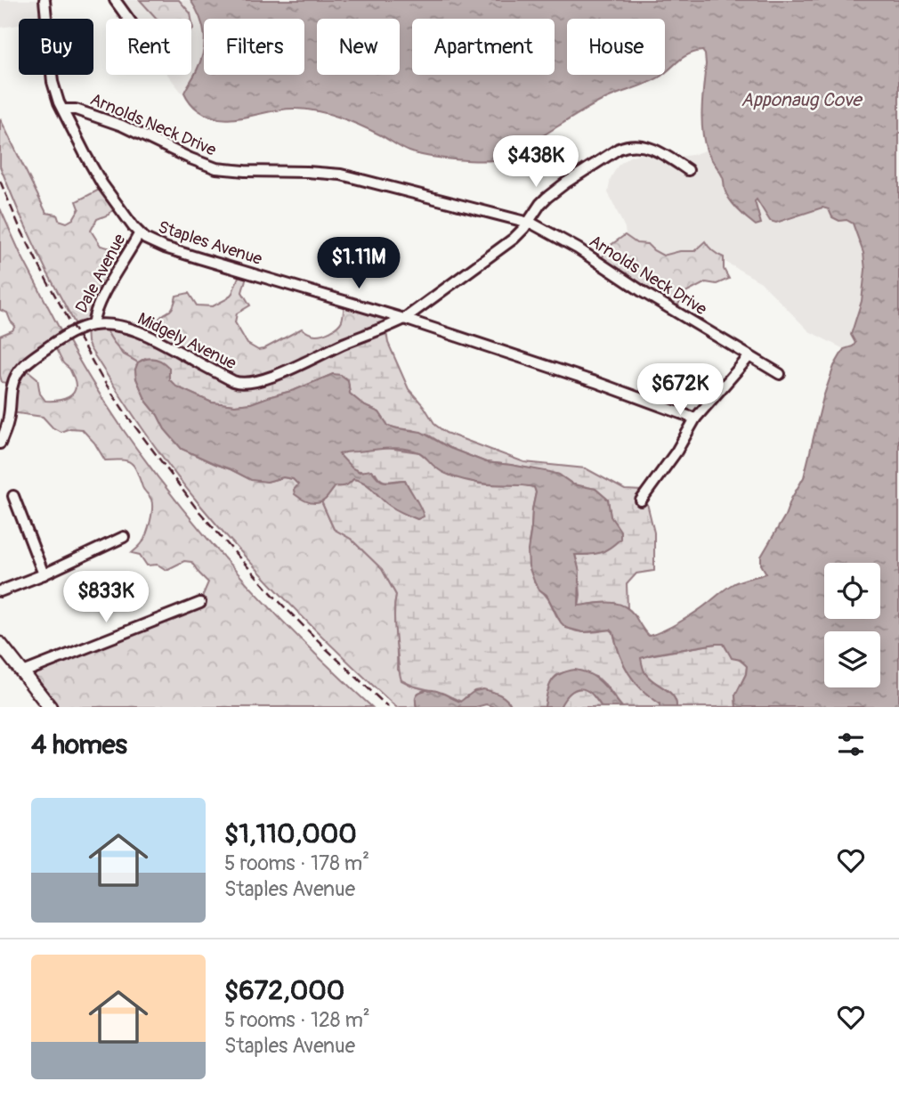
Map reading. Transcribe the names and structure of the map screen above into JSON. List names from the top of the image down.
{
  "streets": {
    "street": [
      "Arnolds Neck Drive",
      "Staples Avenue",
      "Dale Avenue",
      "Midgely Avenue"
    ]
  },
  "crossings": [
    ["Arnolds Neck Drive", "Staples Avenue"],
    ["Arnolds Neck Drive", "Midgely Avenue"],
    ["Staples Avenue", "Dale Avenue"],
    ["Staples Avenue", "Midgely Avenue"],
    ["Dale Avenue", "Midgely Avenue"]
  ],
  "water": ["Apponaug Cove"],
  "page": {
    "chip": [
      "Buy",
      "Rent",
      "Filters",
      "New",
      "Apartment",
      "House"
    ],
    "price": [
      "$438K",
      "$1.11M",
      "$672K",
      "$833K"
    ],
    "heading": "4 homes",
    "list": [
      {
        "name": "$1,110,000",
        "note": "5 rooms · 178 m² · Staples Avenue"
      },
      {
        "name": "$672,000",
        "note": "5 rooms · 128 m² · Staples Avenue"
      }
    ]
  }
}
